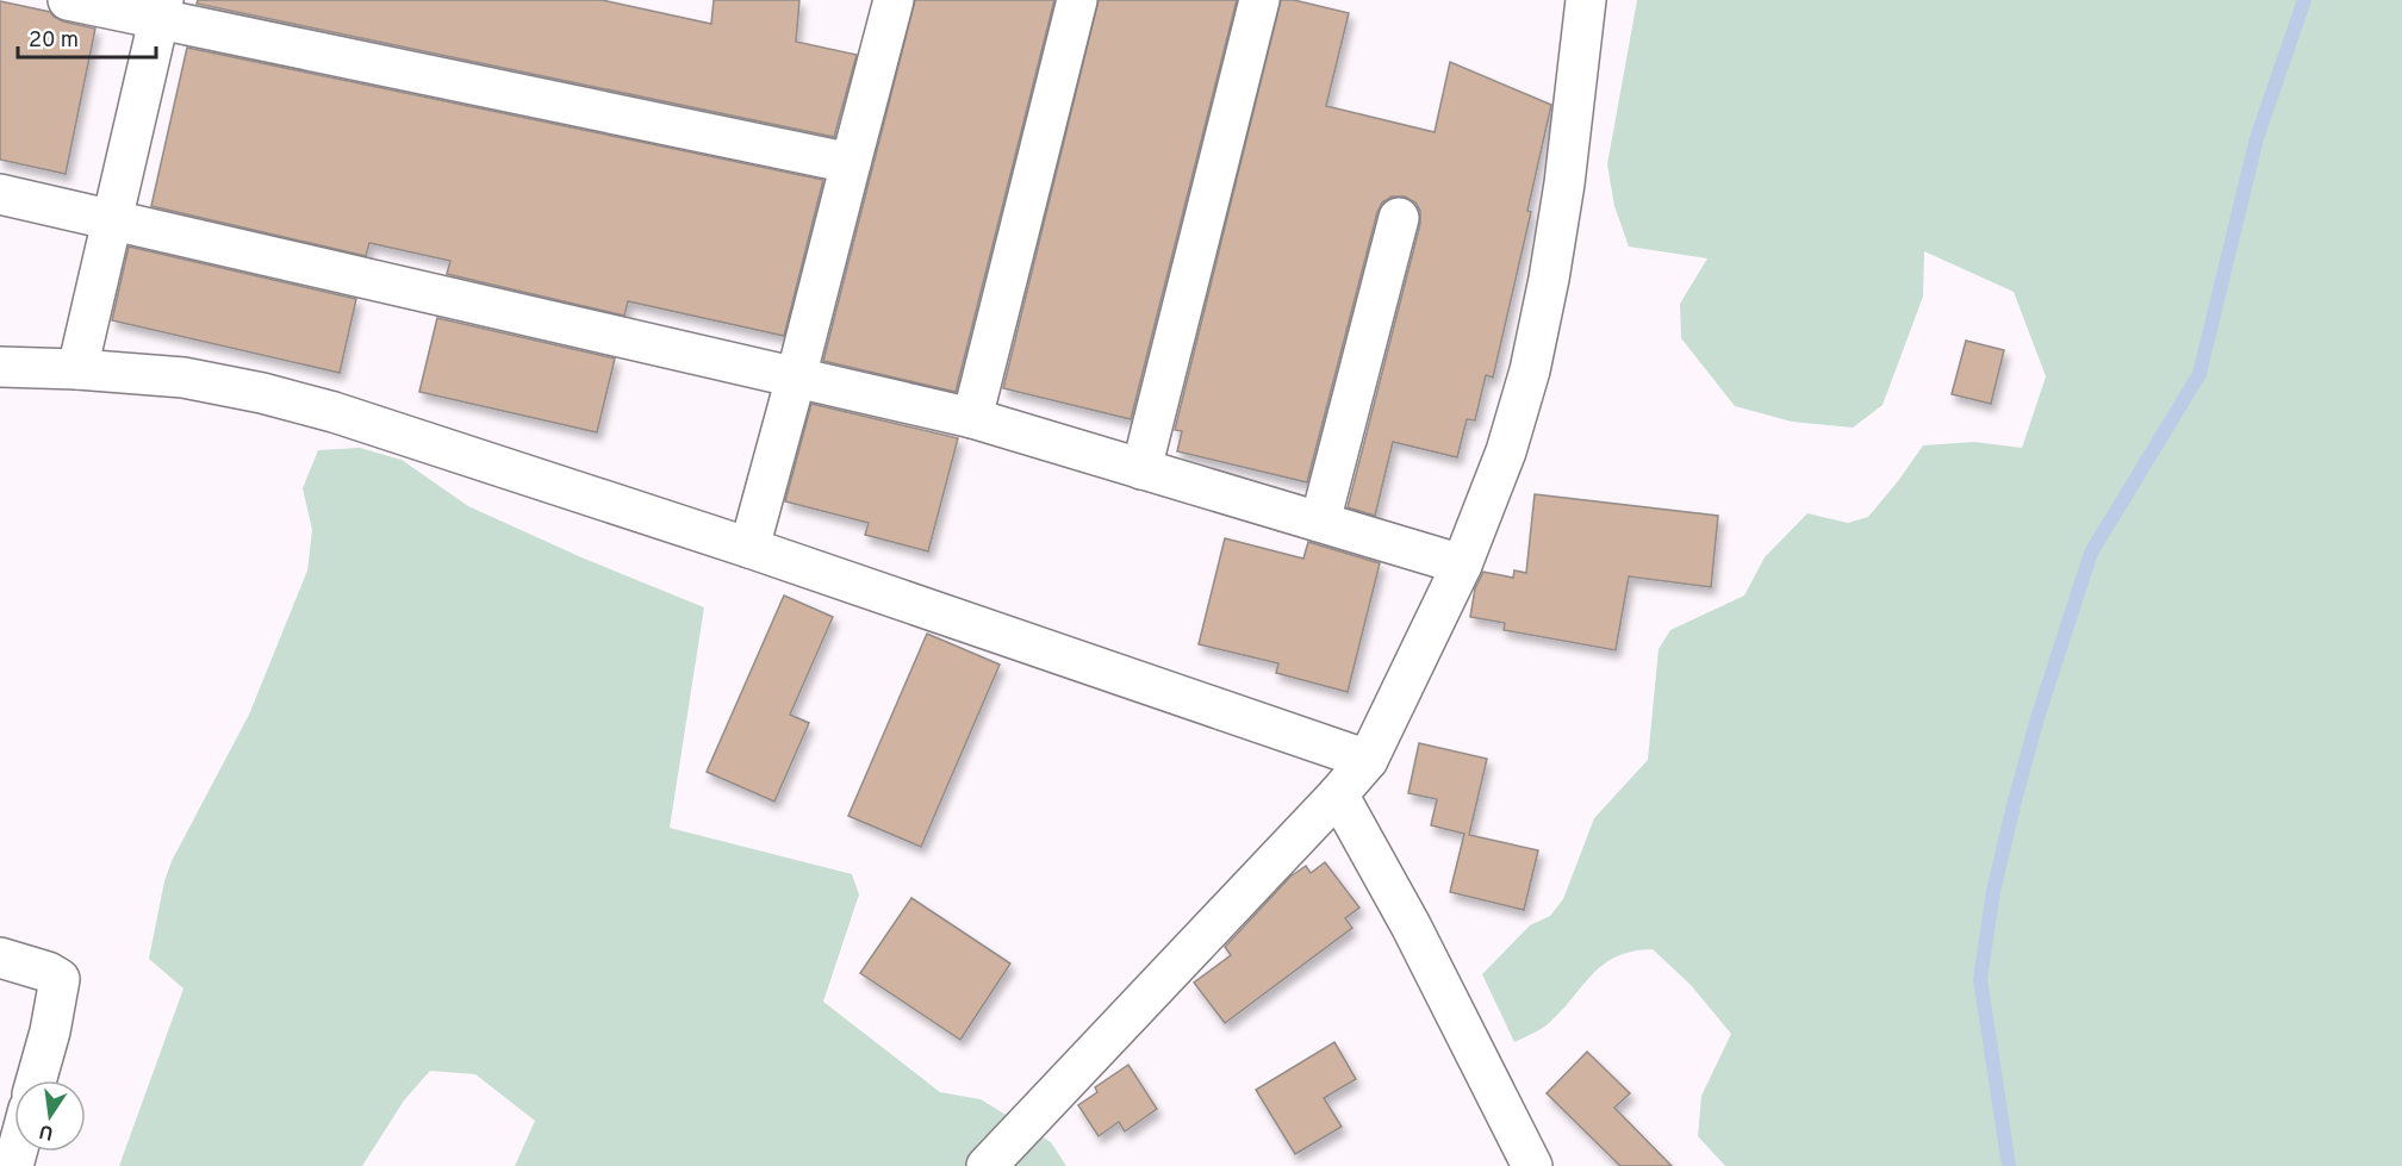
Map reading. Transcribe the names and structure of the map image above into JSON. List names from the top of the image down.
{
  "scale_bar": "20 m",
  "north": "bottom"
}
